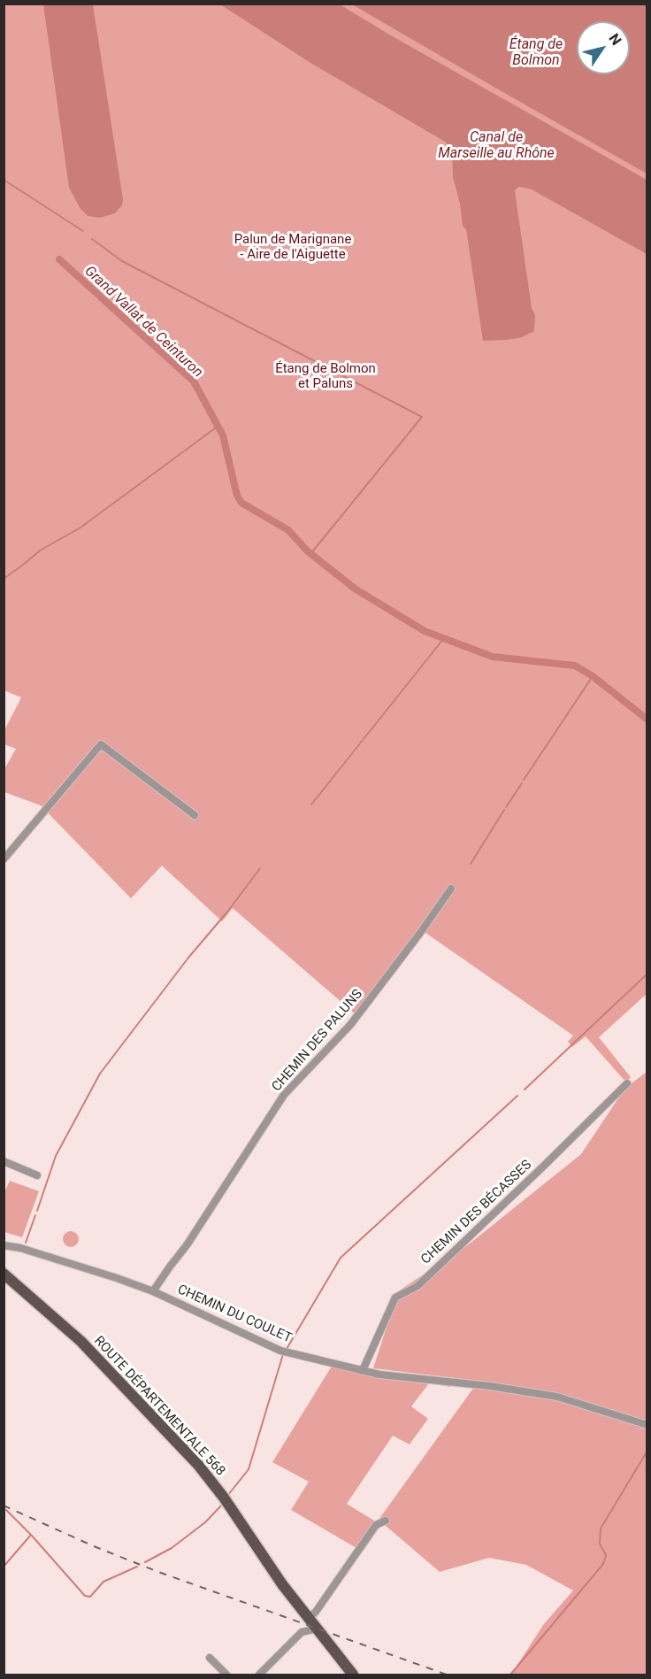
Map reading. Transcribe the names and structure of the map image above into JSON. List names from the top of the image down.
{
  "streets": {
    "main road": ["ROUTE DÉPARTEMENTALE 568"],
    "street": ["CHEMIN DES PALUNS", "CHEMIN DES BÉCASSES", "CHEMIN DU COULET"]
  },
  "crossings": [
    ["CHEMIN DES PALUNS", "CHEMIN DU COULET"],
    ["CHEMIN DES BÉCASSES", "CHEMIN DU COULET"]
  ],
  "water": ["Étang de Bolmon", "Canal de Marseille au Rhône", "Grand Vallat de Ceinturon"],
  "parks": ["Palun de Marignane - Aire de l'Aiguette", "Étang de Bolmon et Paluns"],
  "north": "top right"
}
